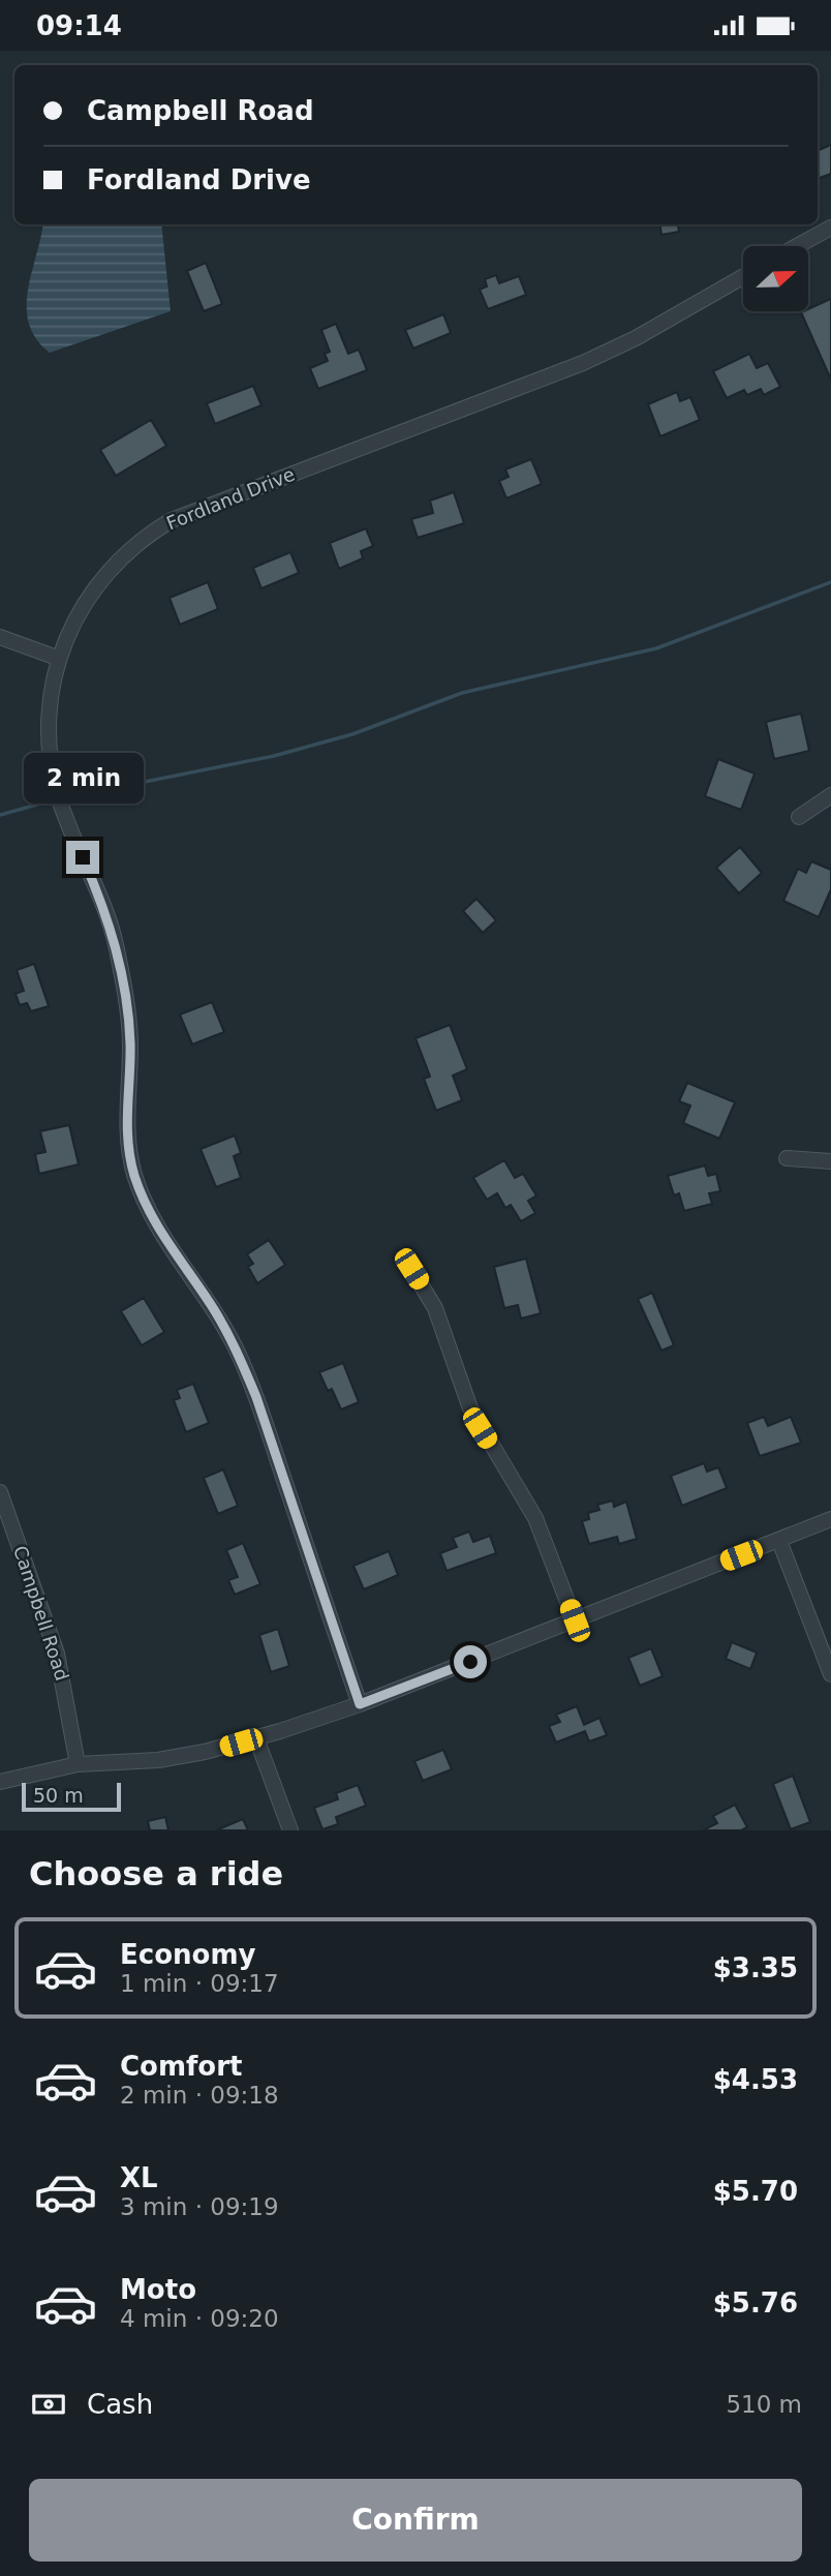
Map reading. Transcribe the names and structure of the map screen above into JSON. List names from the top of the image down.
{
  "streets": {
    "street": ["Fordland Drive", "Campbell Road"]
  },
  "scale_bar": "50 m",
  "north": "right",
  "page": {
    "status": "09:14",
    "banner": ["Campbell Road", "Fordland Drive"],
    "bubble": "2 min",
    "scale": "50 m",
    "heading": "Choose a ride",
    "list": [
      {
        "name": "Economy",
        "note": "1 min · 09:17",
        "value": "$3.35"
      },
      {
        "name": "Comfort",
        "note": "2 min · 09:18",
        "value": "$4.53"
      },
      {
        "name": "XL",
        "note": "3 min · 09:19",
        "value": "$5.70"
      },
      {
        "name": "Moto",
        "note": "4 min · 09:20",
        "value": "$5.76"
      }
    ],
    "pay": ["Cash", "510 m"],
    "buttons": "Confirm"
  }
}
